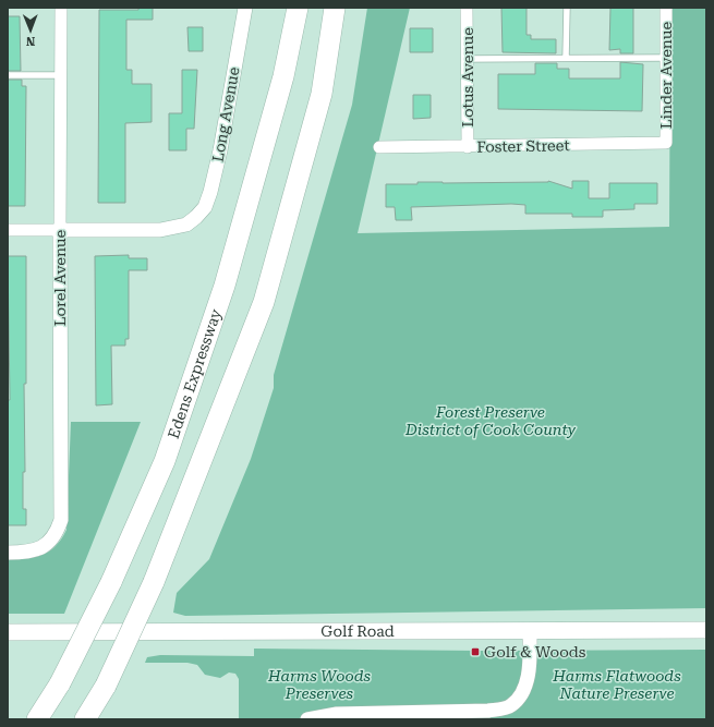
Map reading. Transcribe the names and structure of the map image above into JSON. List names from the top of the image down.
{
  "streets": {
    "highway": ["Edens Expressway"],
    "main road": ["Golf Road"],
    "street": [
      "Linder Avenue",
      "Lotus Avenue",
      "Long Avenue",
      "Foster Street",
      "Lorel Avenue"
    ]
  },
  "crossings": [
    ["Linder Avenue", "Foster Street"],
    ["Lotus Avenue", "Foster Street"],
    ["Long Avenue", "Lorel Avenue"]
  ],
  "parks": ["Forest Preserve District of Cook County", "Harms Woods Preserves", "Harms Flatwoods Nature Preserve"],
  "places": {
    "transit": ["Golf & Woods"]
  },
  "north": "bottom"
}
